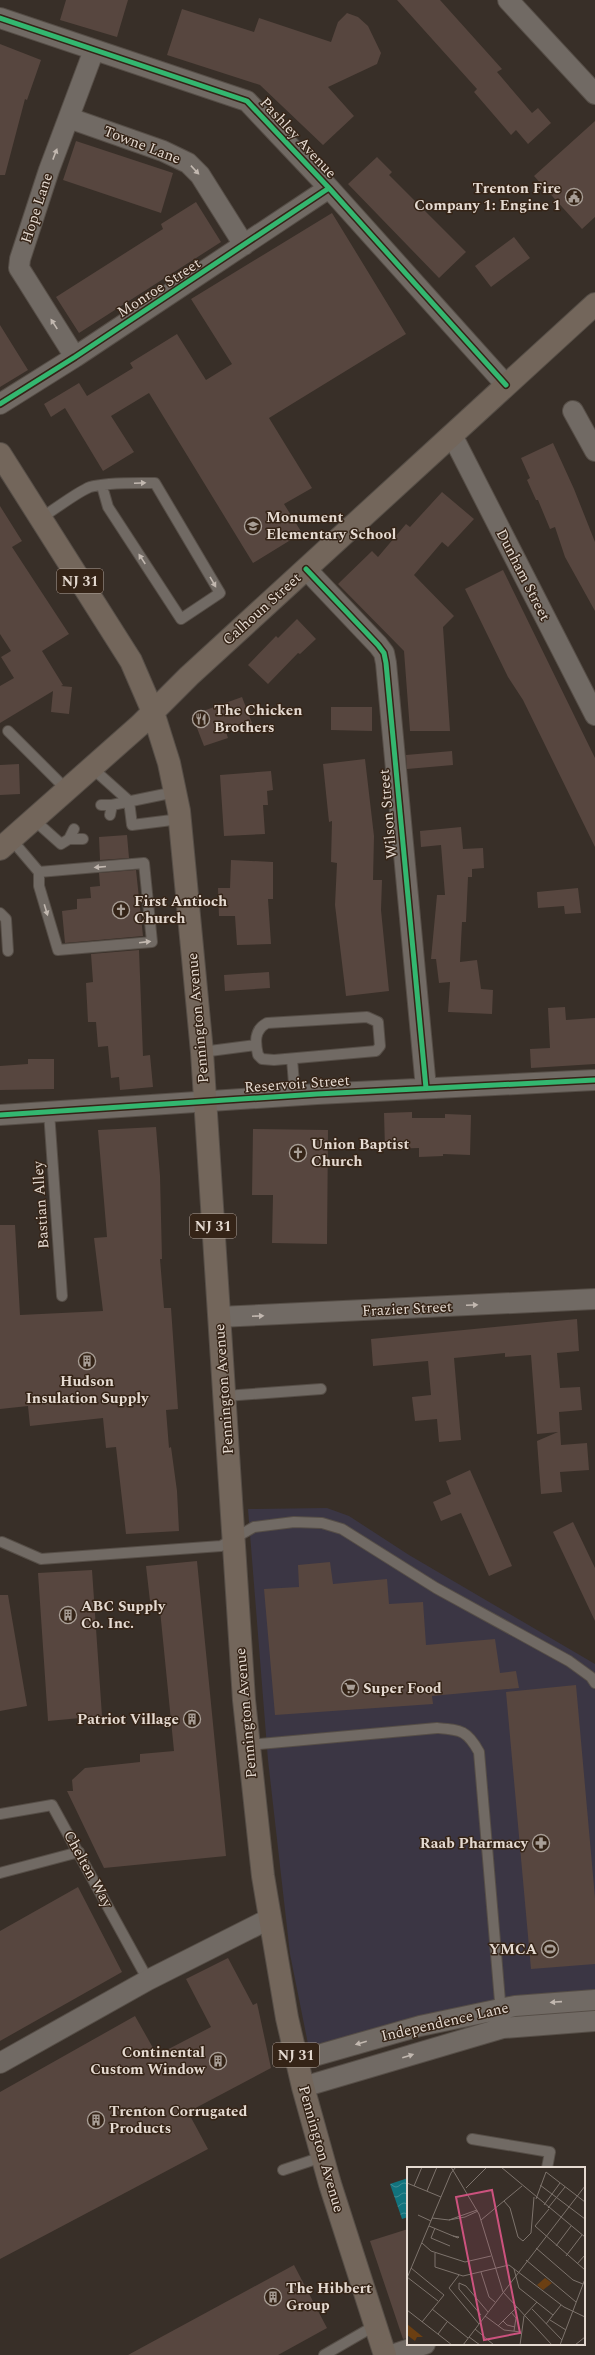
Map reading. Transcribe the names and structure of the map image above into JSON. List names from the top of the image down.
{
  "streets": {
    "main road": ["NJ 31", "Calhoun Street", "Pennington Avenue"],
    "street": [
      "Pashley Avenue",
      "Towne Lane",
      "Hope Lane",
      "Monroe Street",
      "Dunham Street",
      "Wilson Street",
      "Reservoir Street",
      "Frazier Street",
      "Independence Lane"
    ],
    "lane": ["Bastian Alley", "Chelten Way"]
  },
  "crossings": [
    ["Pashley Avenue", "Hope Lane"],
    ["Pashley Avenue", "Monroe Street"],
    ["Pashley Avenue", "Calhoun Street"],
    ["Towne Lane", "Hope Lane"],
    ["Towne Lane", "Monroe Street"],
    ["Hope Lane", "Monroe Street"],
    ["Dunham Street", "Calhoun Street"],
    ["Calhoun Street", "Wilson Street"],
    ["Calhoun Street", "Pennington Avenue"],
    ["Wilson Street", "Reservoir Street"],
    ["Pennington Avenue", "Reservoir Street"],
    ["Pennington Avenue", "Frazier Street"],
    ["Pennington Avenue", "Independence Lane"],
    ["Reservoir Street", "Bastian Alley"]
  ],
  "one_way": ["Towne Lane", "Hope Lane", "Frazier Street"],
  "places": {
    "public building": ["Trenton Fire Company 1: Engine 1"],
    "school or university": ["Monument Elementary School"],
    "restaurant": ["The Chicken Brothers"],
    "church": ["First Antioch Church", "Union Baptist Church"],
    "building": [
      "Hudson Insulation Supply",
      "ABC Supply Co. Inc.",
      "Patriot Village",
      "Continental Custom Window",
      "Trenton Corrugated Products",
      "The Hibbert Group"
    ],
    "supermarket": ["Super Food"],
    "pharmacy": ["Raab Pharmacy"],
    "sports": ["YMCA"]
  }
}
